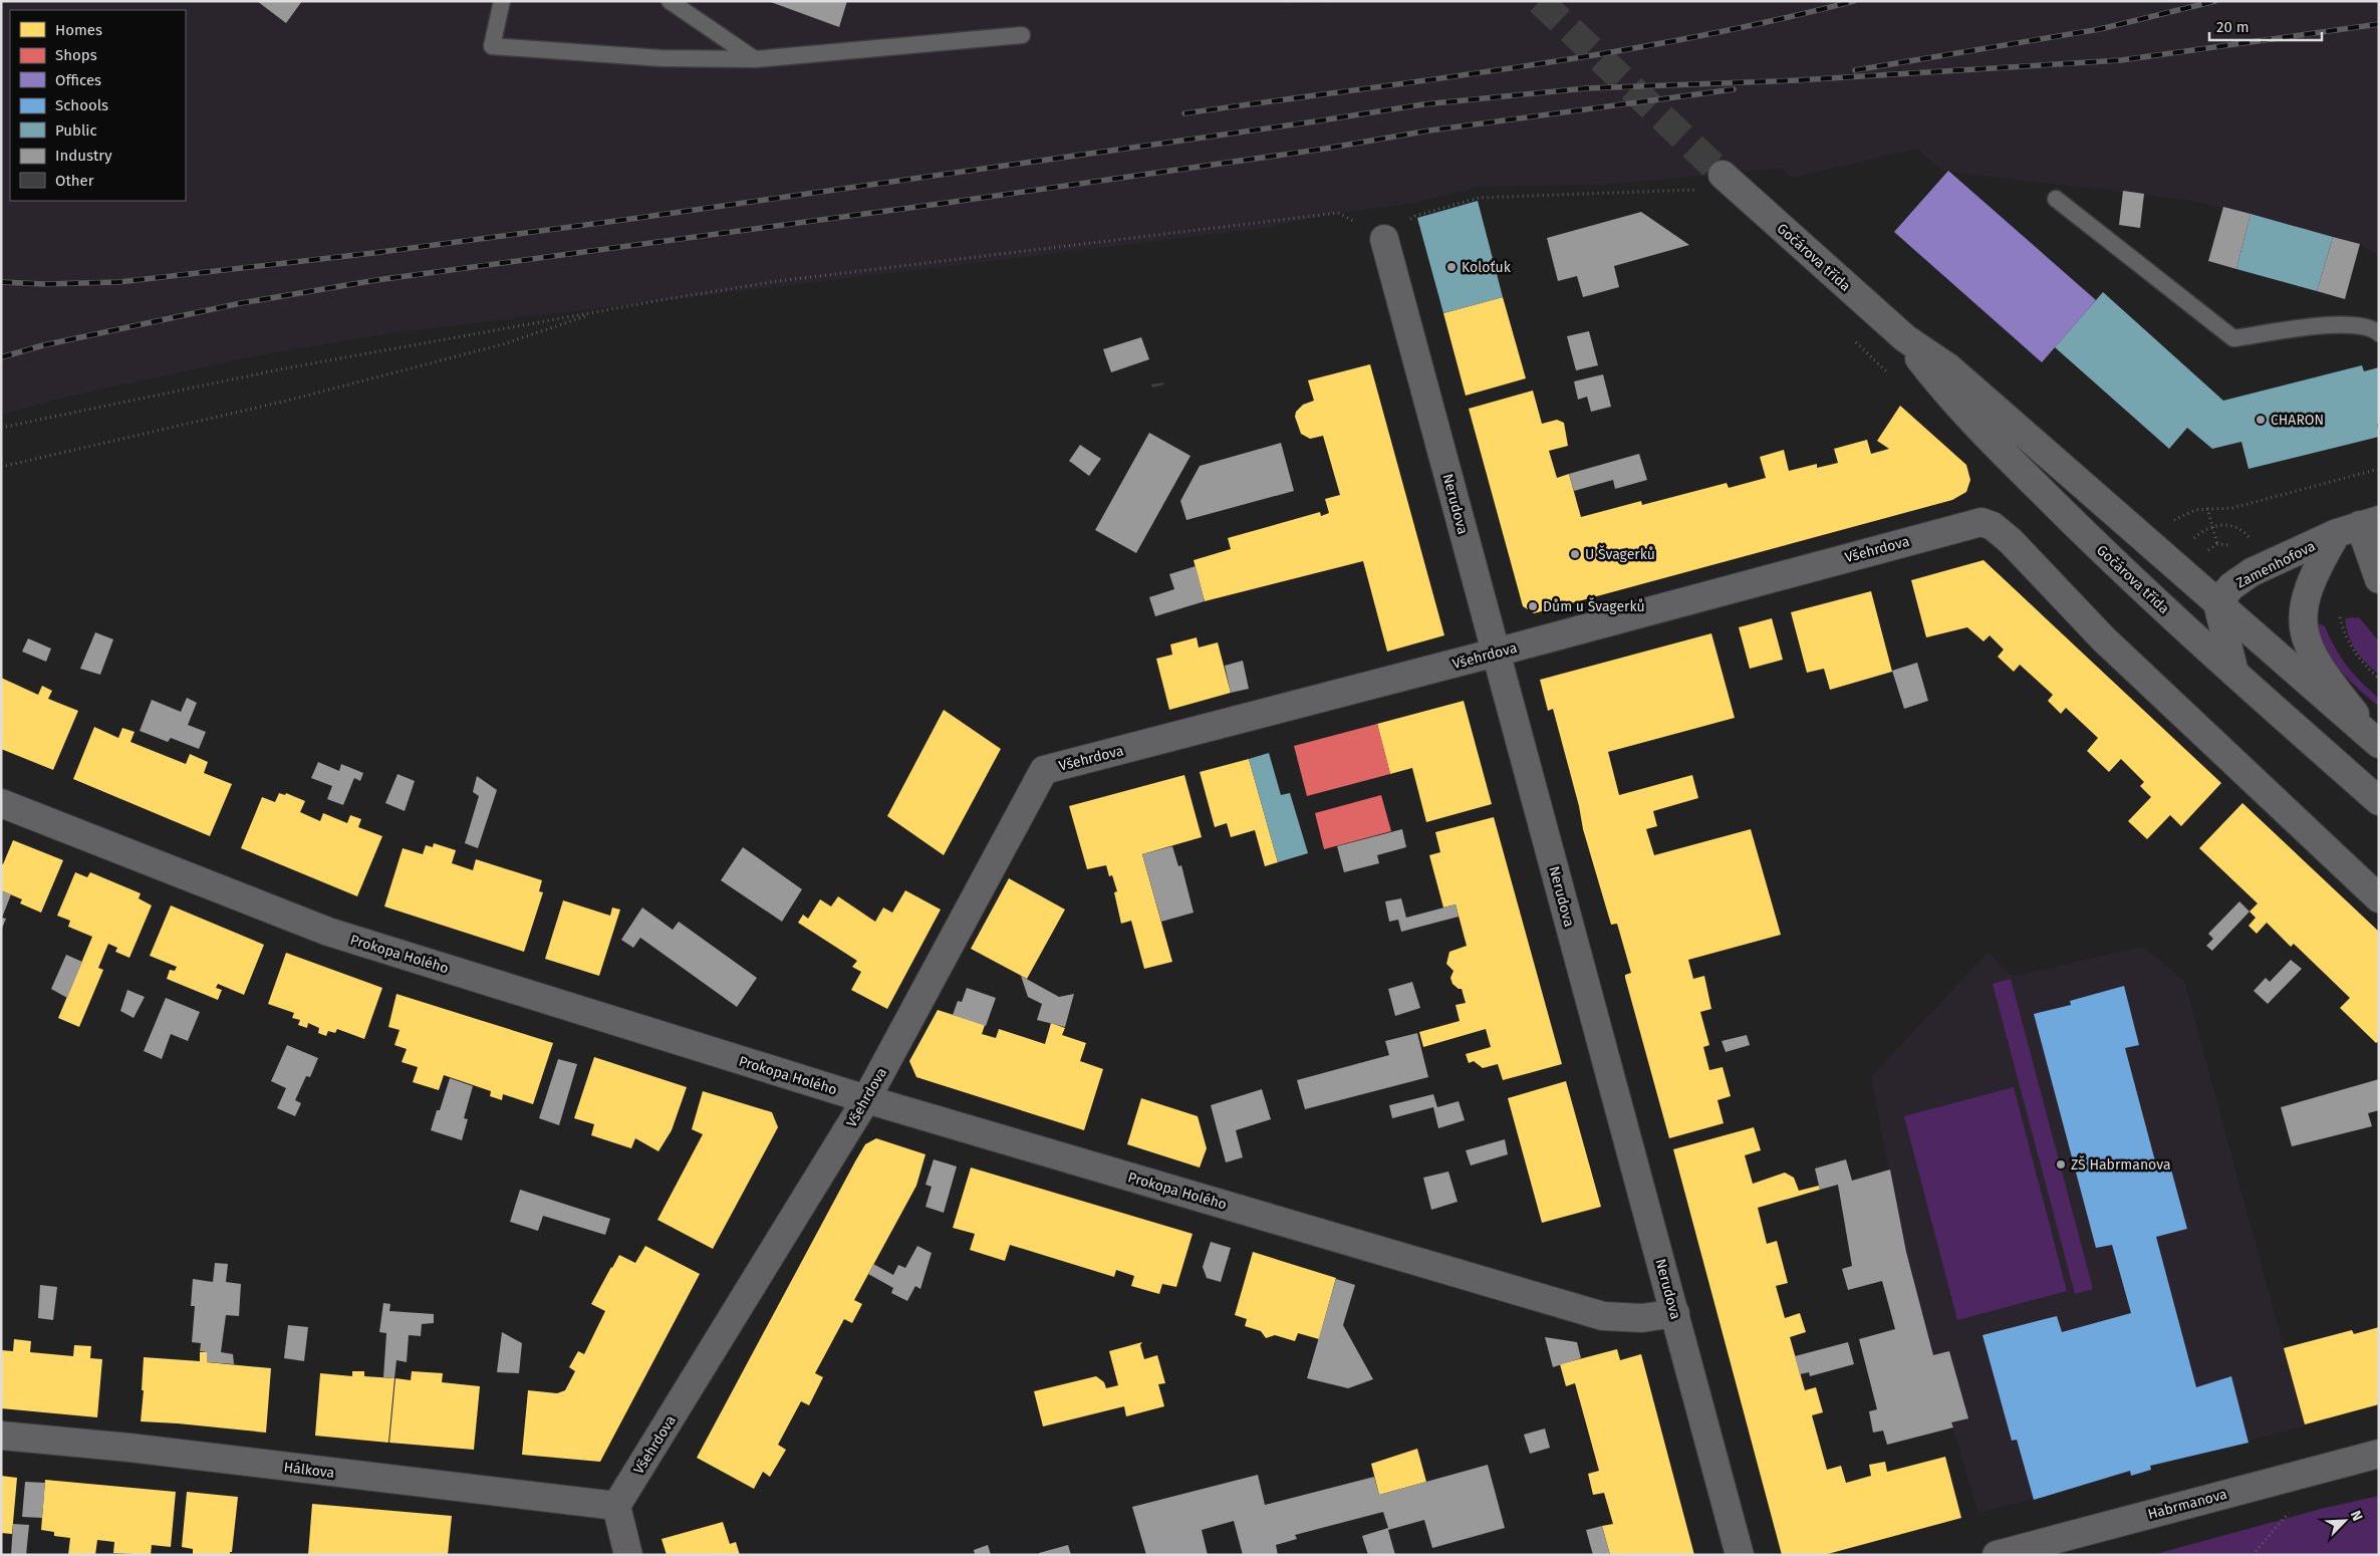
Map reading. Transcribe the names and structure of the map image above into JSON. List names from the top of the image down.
{
  "streets": {
    "street": [
      "Gočárova třída",
      "Nerudova",
      "Všehrdova",
      "Zamenhofova",
      "Prokopa Holého",
      "Hálkova",
      "Habrmanova"
    ]
  },
  "crossings": [
    ["Gočárova třída", "Zamenhofova"],
    ["Nerudova", "Všehrdova"],
    ["Nerudova", "Prokopa Holého"],
    ["Všehrdova", "Prokopa Holého"],
    ["Všehrdova", "Hálkova"]
  ],
  "places": [
    "Koloťuk",
    "CHARON",
    "U Švagerků",
    "Dům u Švagerků",
    "ZŠ Habrmanova"
  ],
  "legend": [
    "Homes",
    "Shops",
    "Offices",
    "Schools",
    "Public",
    "Industry",
    "Other"
  ],
  "scale_bar": "20 m",
  "north": "top right"
}
